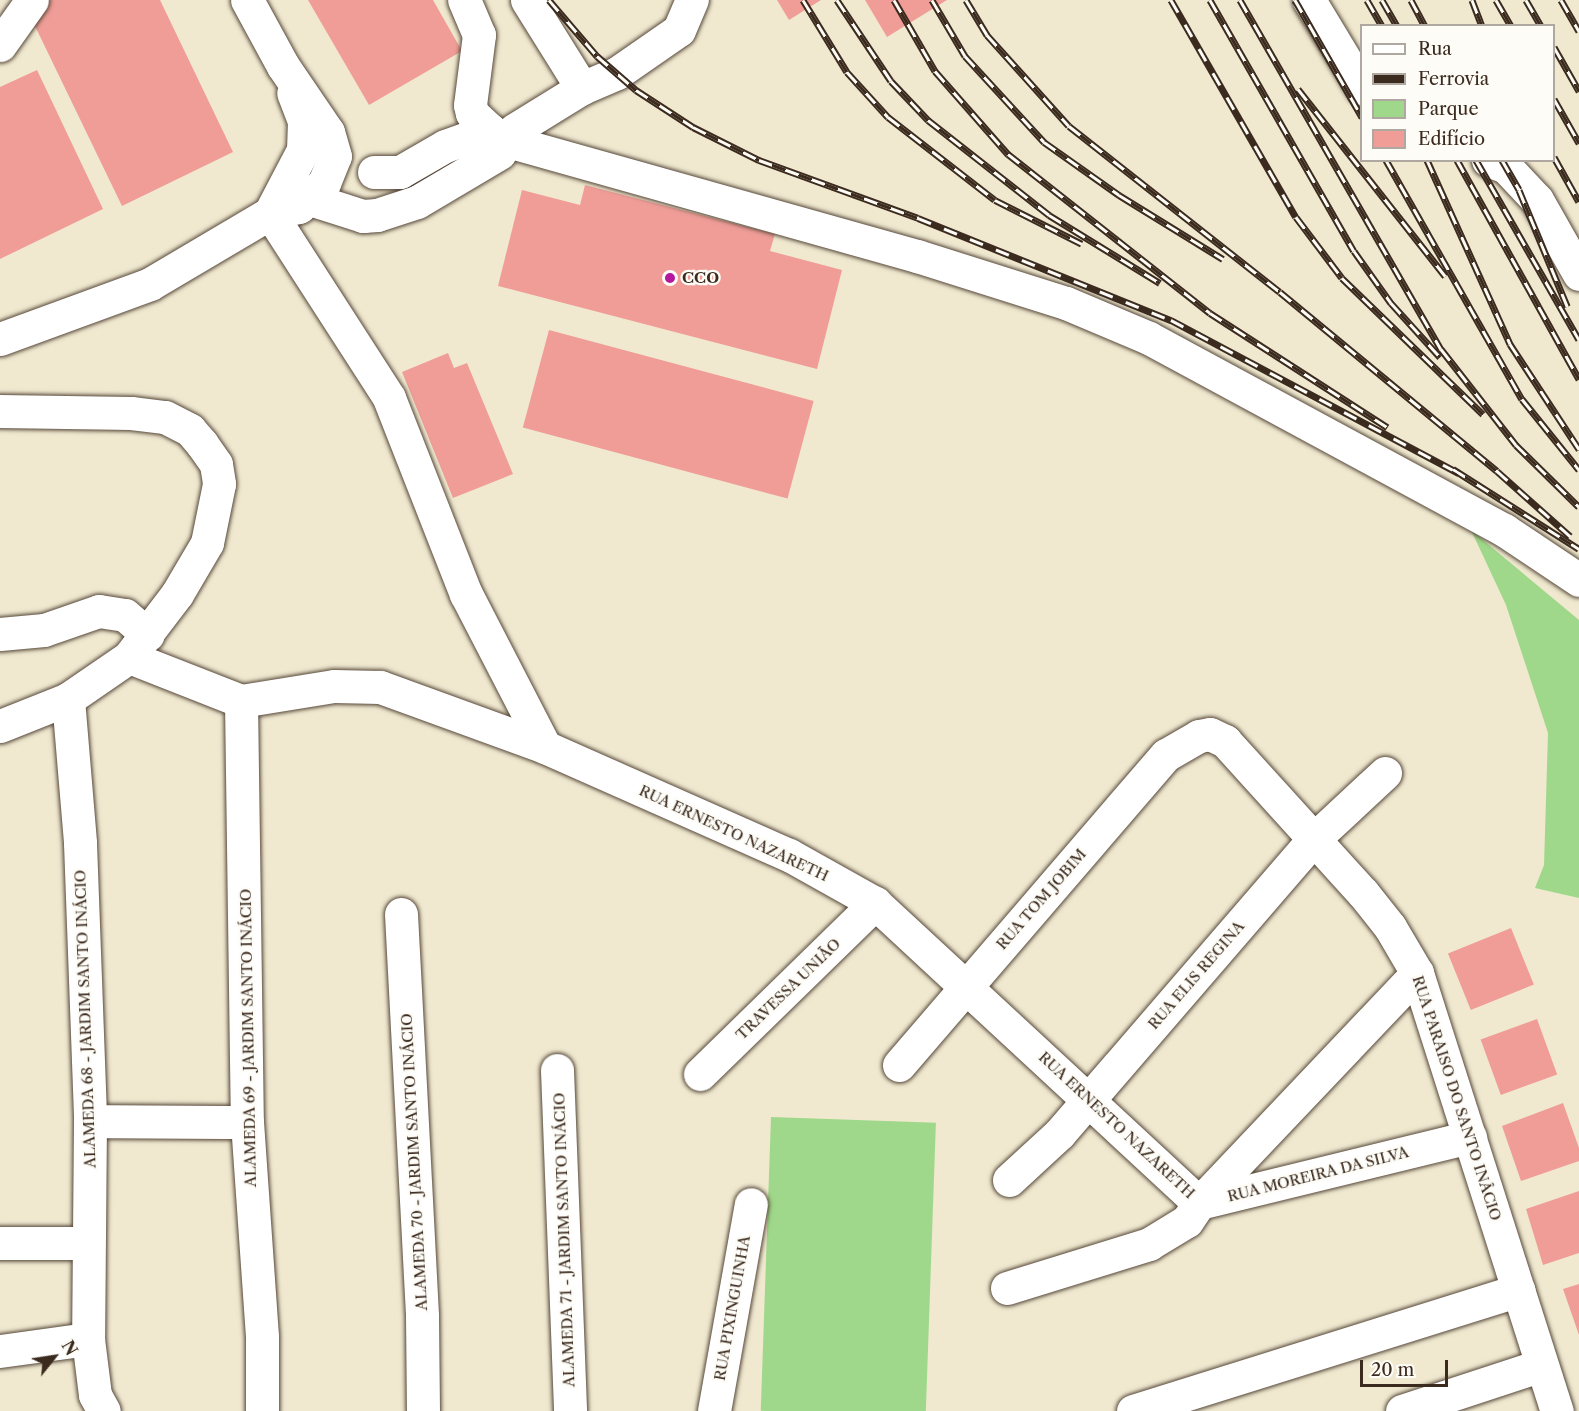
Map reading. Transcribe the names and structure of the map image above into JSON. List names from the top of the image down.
{
  "streets": {
    "street": [
      "RUA ERNESTO NAZARETH",
      "RUA TOM JOBIM",
      "RUA ELIS REGINA",
      "TRAVESSA UNIÃO",
      "ALAMEDA 68 - JARDIM SANTO INÁCIO",
      "ALAMEDA 69 - JARDIM SANTO INÁCIO",
      "RUA PARAISO DO SANTO INÂCIO",
      "ALAMEDA 70 - JARDIM SANTO INÁCIO",
      "RUA MOREIRA DA SILVA",
      "ALAMEDA 71 - JARDIM SANTO INÁCIO",
      "RUA PIXINGUINHA"
    ]
  },
  "crossings": [
    ["RUA ERNESTO NAZARETH", "RUA TOM JOBIM"],
    ["RUA ERNESTO NAZARETH", "RUA ELIS REGINA"],
    ["RUA ERNESTO NAZARETH", "TRAVESSA UNIÃO"],
    ["RUA ERNESTO NAZARETH", "ALAMEDA 69 - JARDIM SANTO INÁCIO"],
    ["RUA ERNESTO NAZARETH", "RUA MOREIRA DA SILVA"],
    ["RUA TOM JOBIM", "RUA PARAISO DO SANTO INÂCIO"],
    ["RUA ELIS REGINA", "RUA PARAISO DO SANTO INÂCIO"],
    ["RUA PARAISO DO SANTO INÂCIO", "RUA MOREIRA DA SILVA"]
  ],
  "places": ["CCO"],
  "legend": [
    "Rua",
    "Ferrovia",
    "Parque",
    "Edifício"
  ],
  "scale_bar": "20 m",
  "north": "top right"
}
